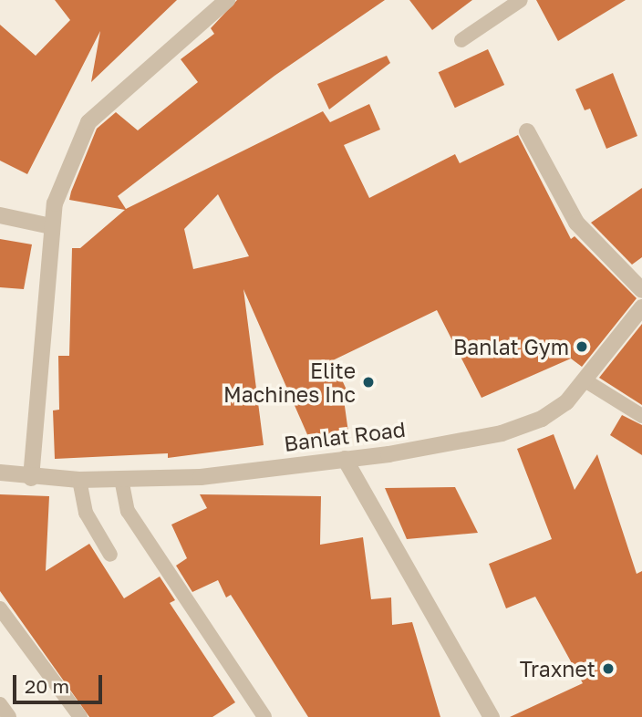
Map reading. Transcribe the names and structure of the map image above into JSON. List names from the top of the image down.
{
  "streets": {
    "street": ["Banlat Road"]
  },
  "places": ["Banlat Gym", "Elite Machines Inc", "Traxnet"],
  "scale_bar": "20 m"
}
